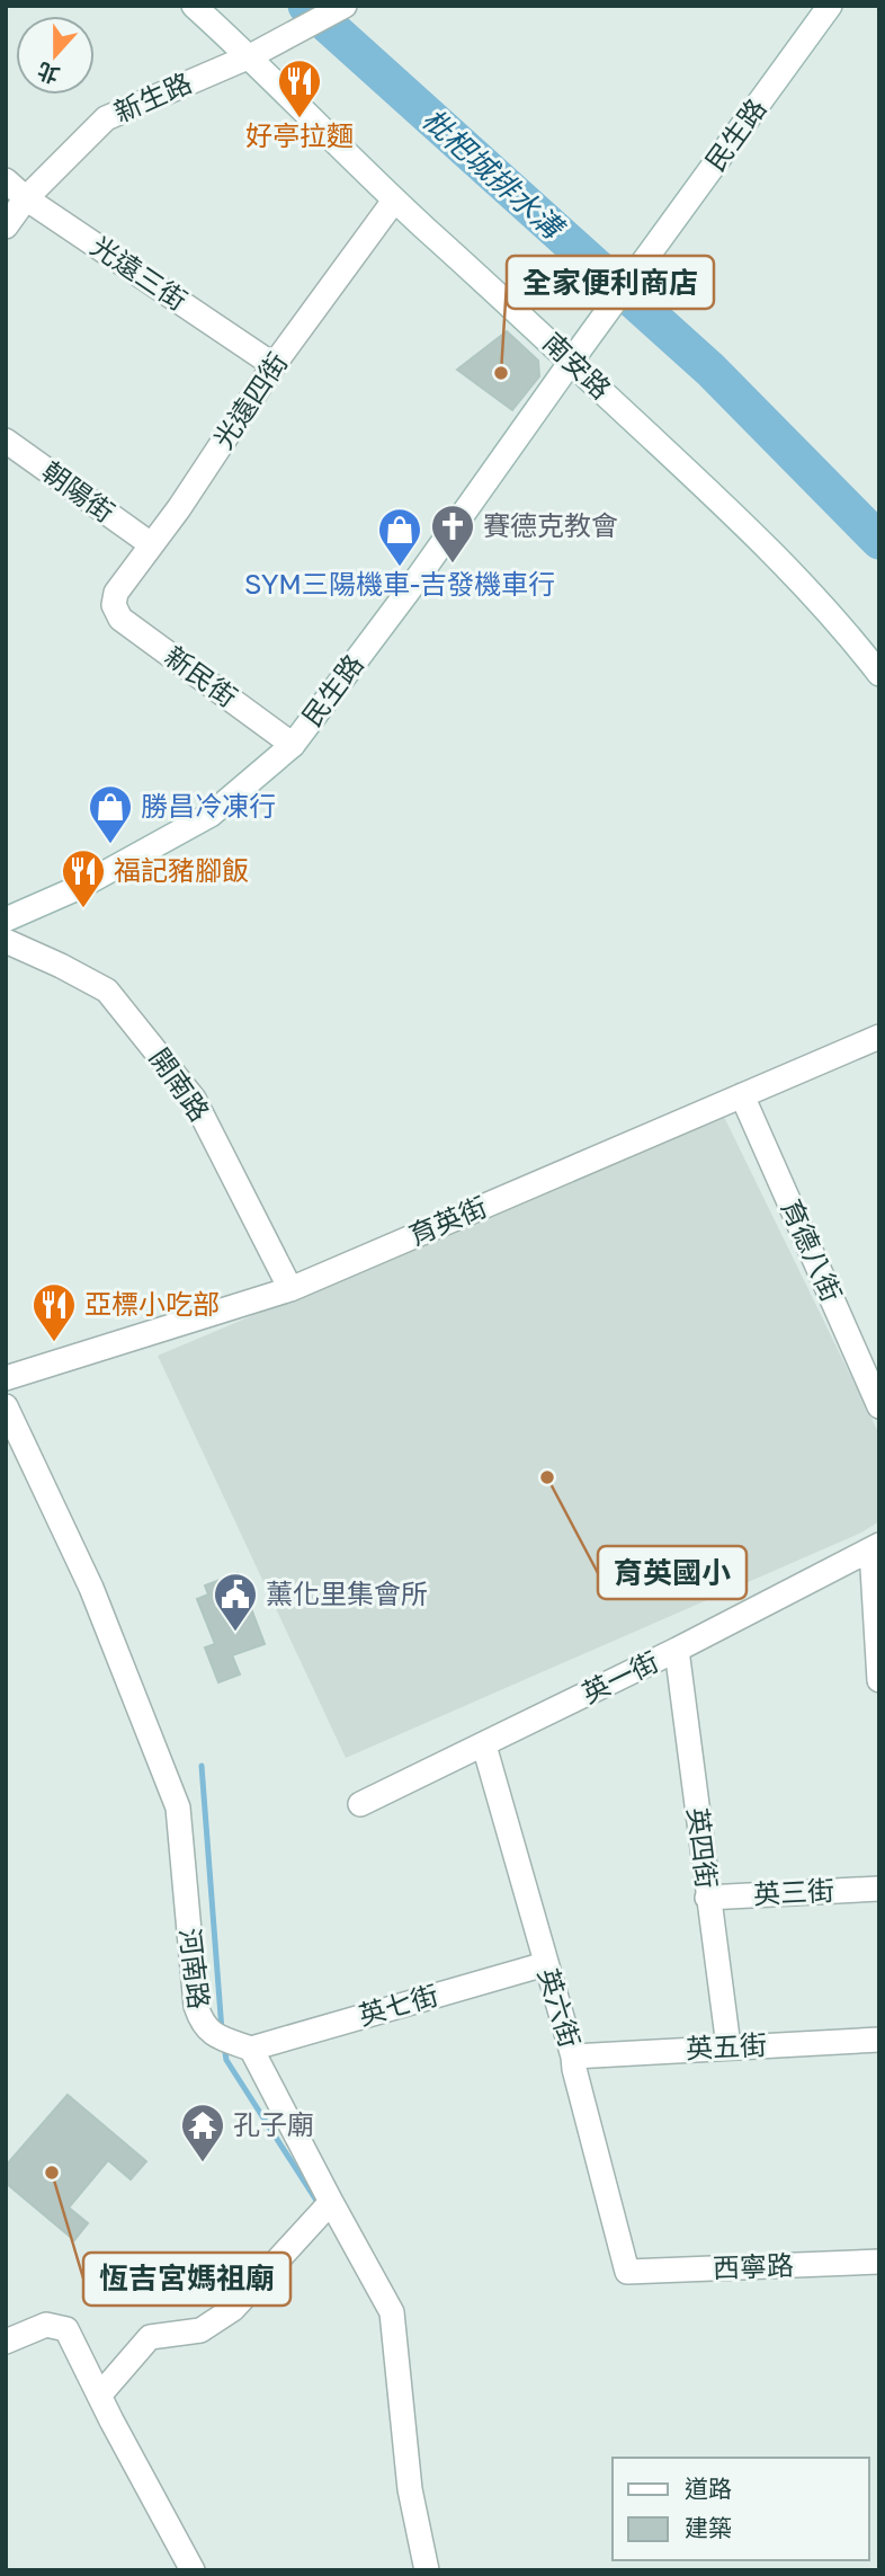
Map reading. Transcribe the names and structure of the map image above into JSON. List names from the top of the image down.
{
  "streets": {
    "street": [
      "新生路",
      "民生路",
      "光遠三街",
      "南安路",
      "光遠四街",
      "朝陽街",
      "新民街",
      "開南路",
      "育英街",
      "育德八街",
      "英一街",
      "英四街",
      "英三街",
      "河南路",
      "英七街",
      "英六街",
      "英五街",
      "西寧路"
    ]
  },
  "crossings": [
    ["新生路", "光遠三街"],
    ["新生路", "南安路"],
    ["民生路", "南安路"],
    ["民生路", "新民街"],
    ["光遠三街", "光遠四街"],
    ["南安路", "光遠四街"],
    ["光遠四街", "朝陽街"],
    ["光遠四街", "新民街"],
    ["開南路", "育英街"],
    ["育英街", "育德八街"],
    ["英一街", "英四街"],
    ["英一街", "英六街"],
    ["英四街", "英三街"],
    ["英四街", "英五街"],
    ["河南路", "英七街"],
    ["英七街", "英六街"],
    ["英六街", "英五街"],
    ["英六街", "西寧路"]
  ],
  "water": ["枇杷城排水溝"],
  "places": {
    "restaurant": ["好亭拉麵", "福記豬腳飯", "亞標小吃部"],
    "other": ["全家便利商店", "育英國小", "恆吉宮媽祖廟"],
    "church": ["賽德克教會"],
    "shop": ["SYM三陽機車-吉發機車行", "勝昌冷凍行"],
    "public building": ["薰化里集會所"],
    "temple": ["孔子廟"]
  },
  "legend": ["道路", "建築"],
  "north": "bottom"
}
